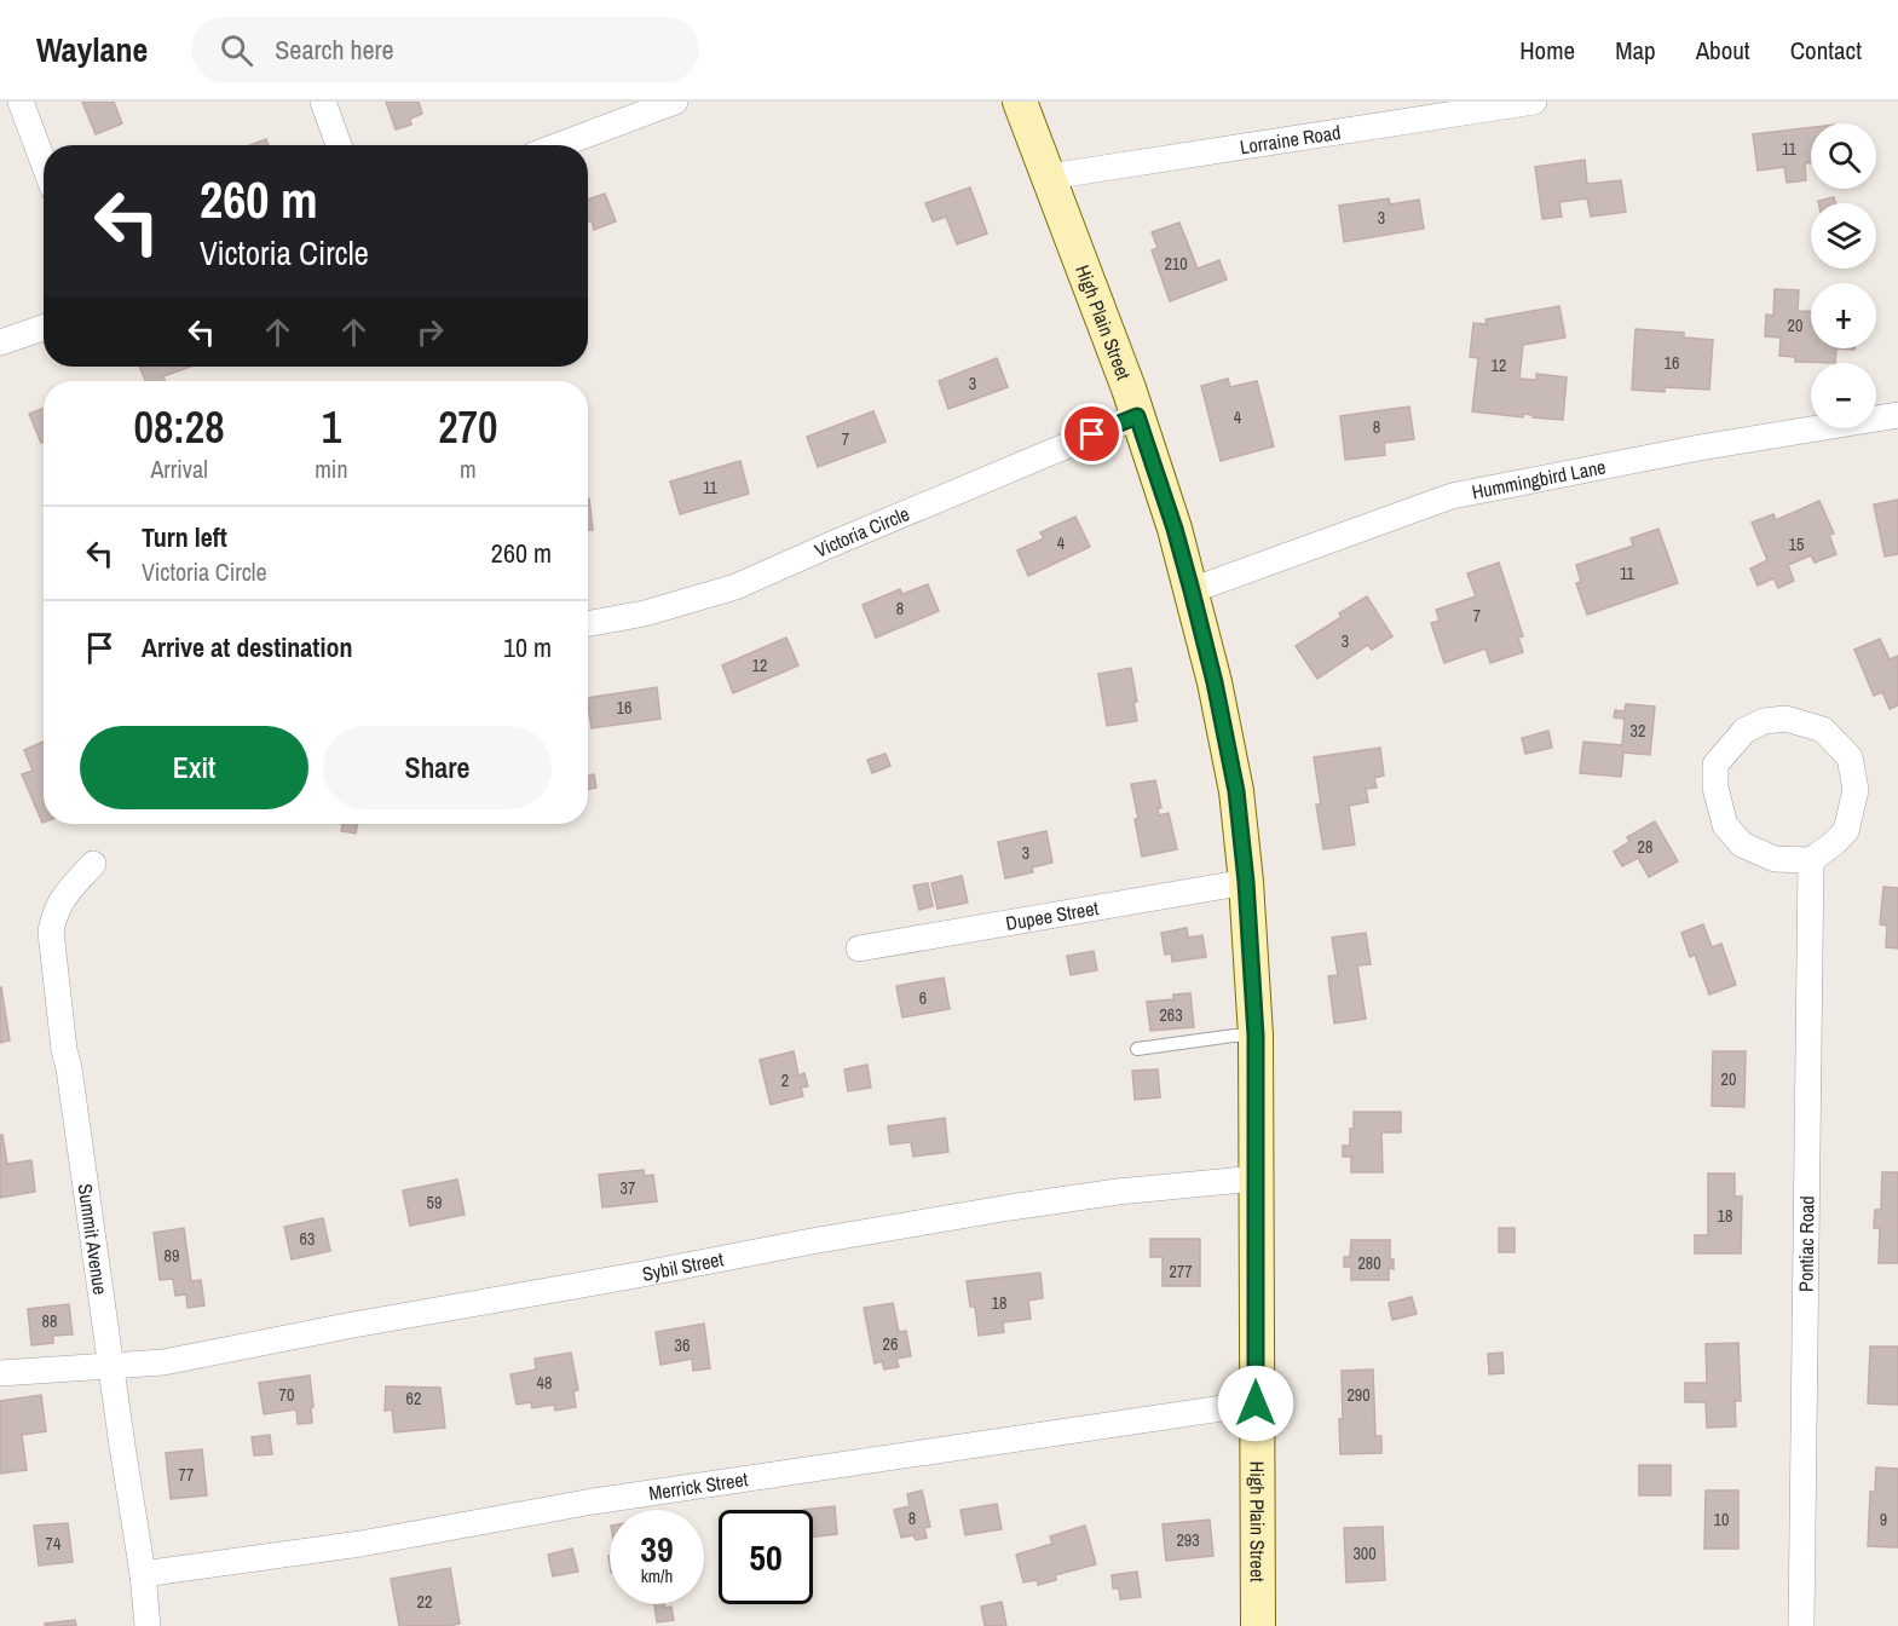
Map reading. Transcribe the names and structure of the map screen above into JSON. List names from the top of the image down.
{
  "streets": {
    "main road": ["High Plain Street"],
    "street": [
      "Lorraine Road",
      "Hummingbird Lane",
      "Victoria Circle",
      "Dupee Street",
      "Summit Avenue",
      "Pontiac Road",
      "Sybil Street",
      "Merrick Street"
    ]
  },
  "crossings": [
    ["Lorraine Road", "High Plain Street"],
    ["High Plain Street", "Hummingbird Lane"],
    ["High Plain Street", "Victoria Circle"],
    ["High Plain Street", "Dupee Street"],
    ["High Plain Street", "Sybil Street"],
    ["High Plain Street", "Merrick Street"],
    ["Summit Avenue", "Sybil Street"],
    ["Summit Avenue", "Merrick Street"]
  ],
  "house_numbers": [
    "11",
    "3",
    "210",
    "20",
    "16",
    "12",
    "3",
    "4",
    "8",
    "7",
    "11",
    "4",
    "15",
    "11",
    "8",
    "7",
    "3",
    "12",
    "16",
    "32",
    "28",
    "3",
    "6",
    "263",
    "20",
    "2",
    "37",
    "59",
    "18",
    "63",
    "89",
    "280",
    "277",
    "18",
    "88",
    "26",
    "36",
    "48",
    "70",
    "290",
    "62",
    "77",
    "8",
    "10",
    "9",
    "293",
    "74",
    "300",
    "22"
  ],
  "page": {
    "header": "Waylane",
    "search": "Search here",
    "nav": [
      "Home",
      "Map",
      "About",
      "Contact"
    ],
    "map_buttons": ["+", "−"],
    "turn": ["260 m", "Victoria Circle"],
    "eta": [
      "08:28",
      "Arrival",
      "1",
      "min",
      "270",
      "m"
    ],
    "list": [
      {
        "name": "Turn left",
        "note": "Victoria Circle",
        "value": "260 m"
      },
      {
        "name": "Arrive at destination",
        "value": "10 m"
      }
    ],
    "buttons": ["Exit", "Share"],
    "speed": "39 km/h",
    "limit": "50"
  }
}
